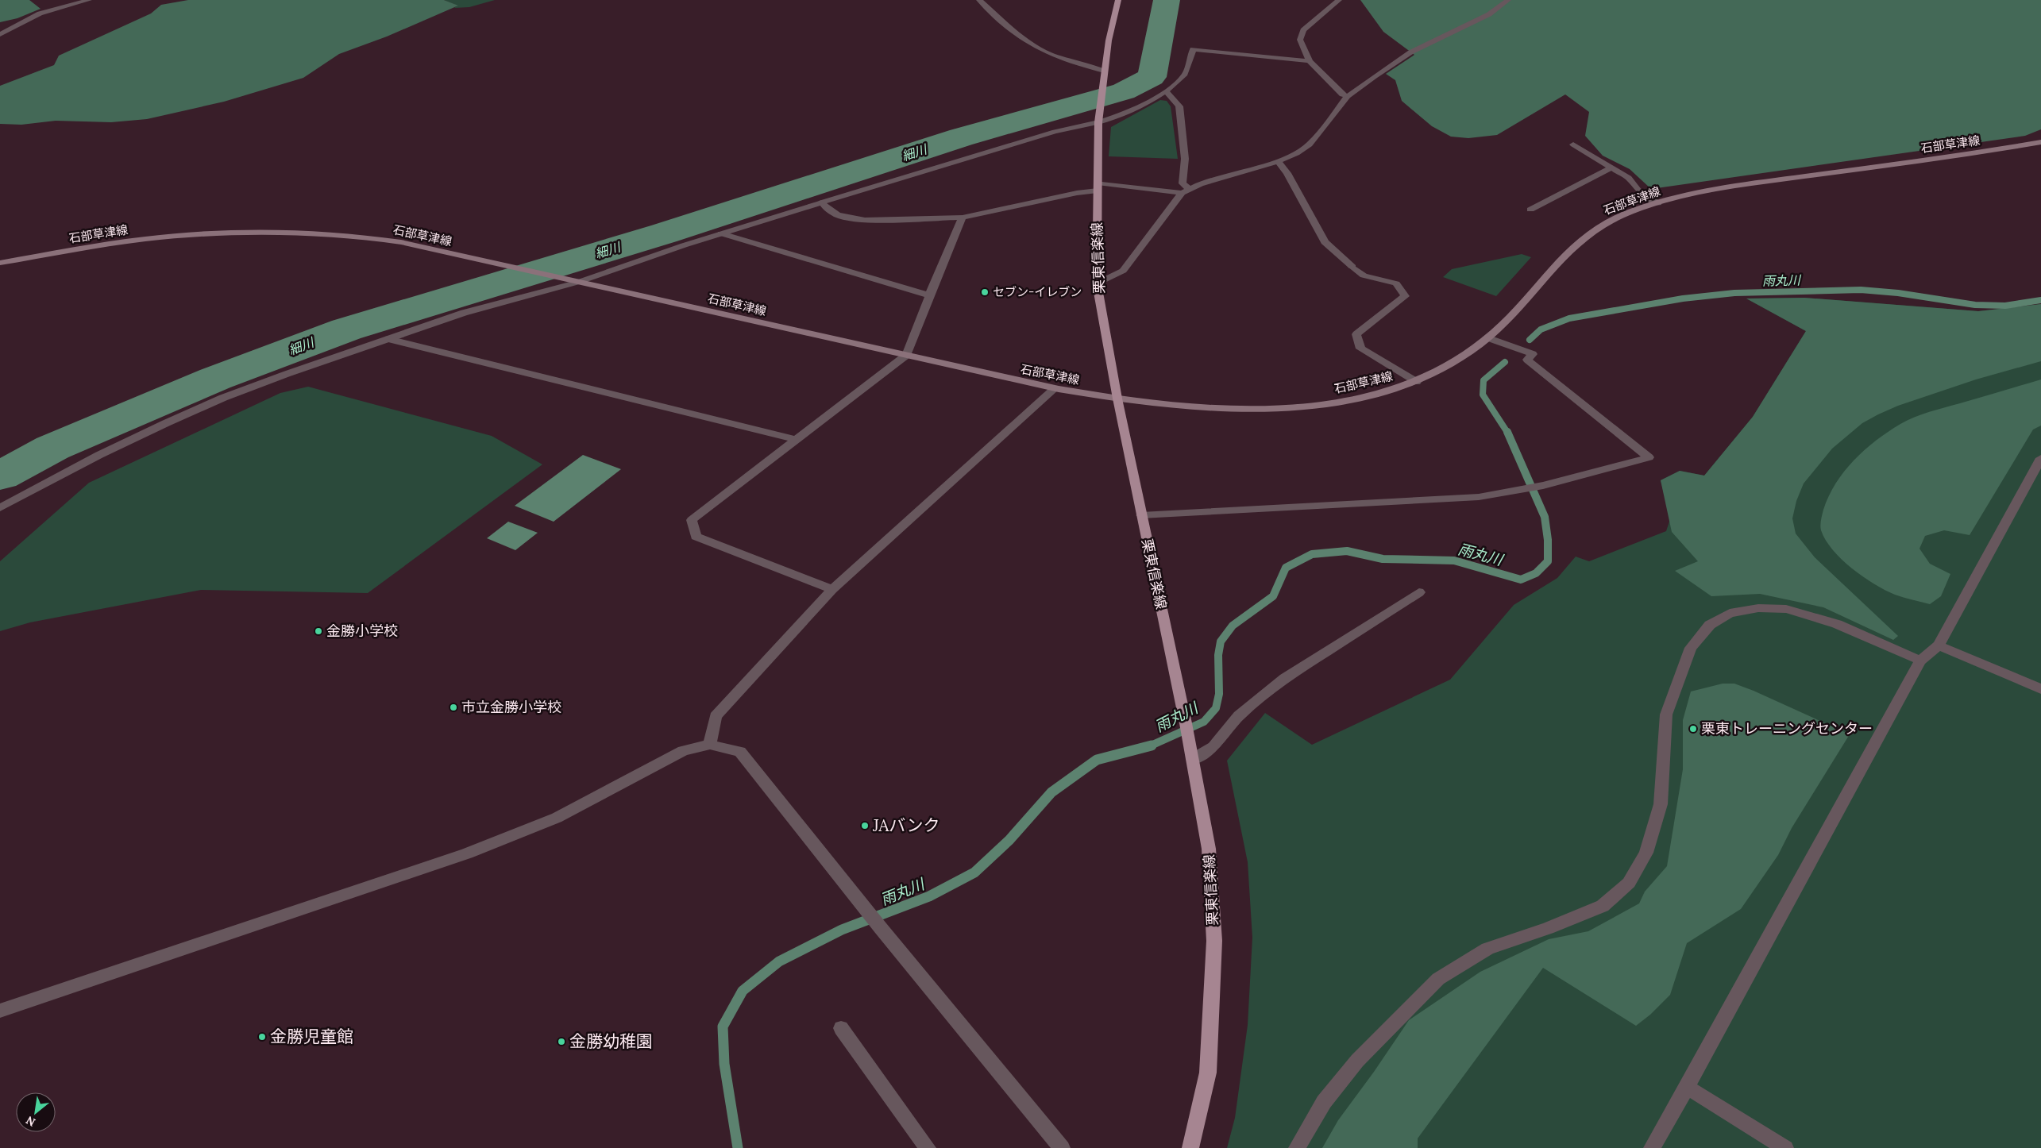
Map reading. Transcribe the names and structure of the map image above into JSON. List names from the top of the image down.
{
  "streets": {
    "main road": ["石部草津線", "栗東信楽線"]
  },
  "crossings": [
    ["石部草津線", "栗東信楽線"]
  ],
  "water": ["細川", "雨丸川"],
  "places": [
    "セブン-イレブン",
    "金勝小学校",
    "市立金勝小学校",
    "栗東トレーニングセンター",
    "JAバンク",
    "金勝児童館",
    "金勝幼稚園"
  ],
  "north": "bottom left"
}
